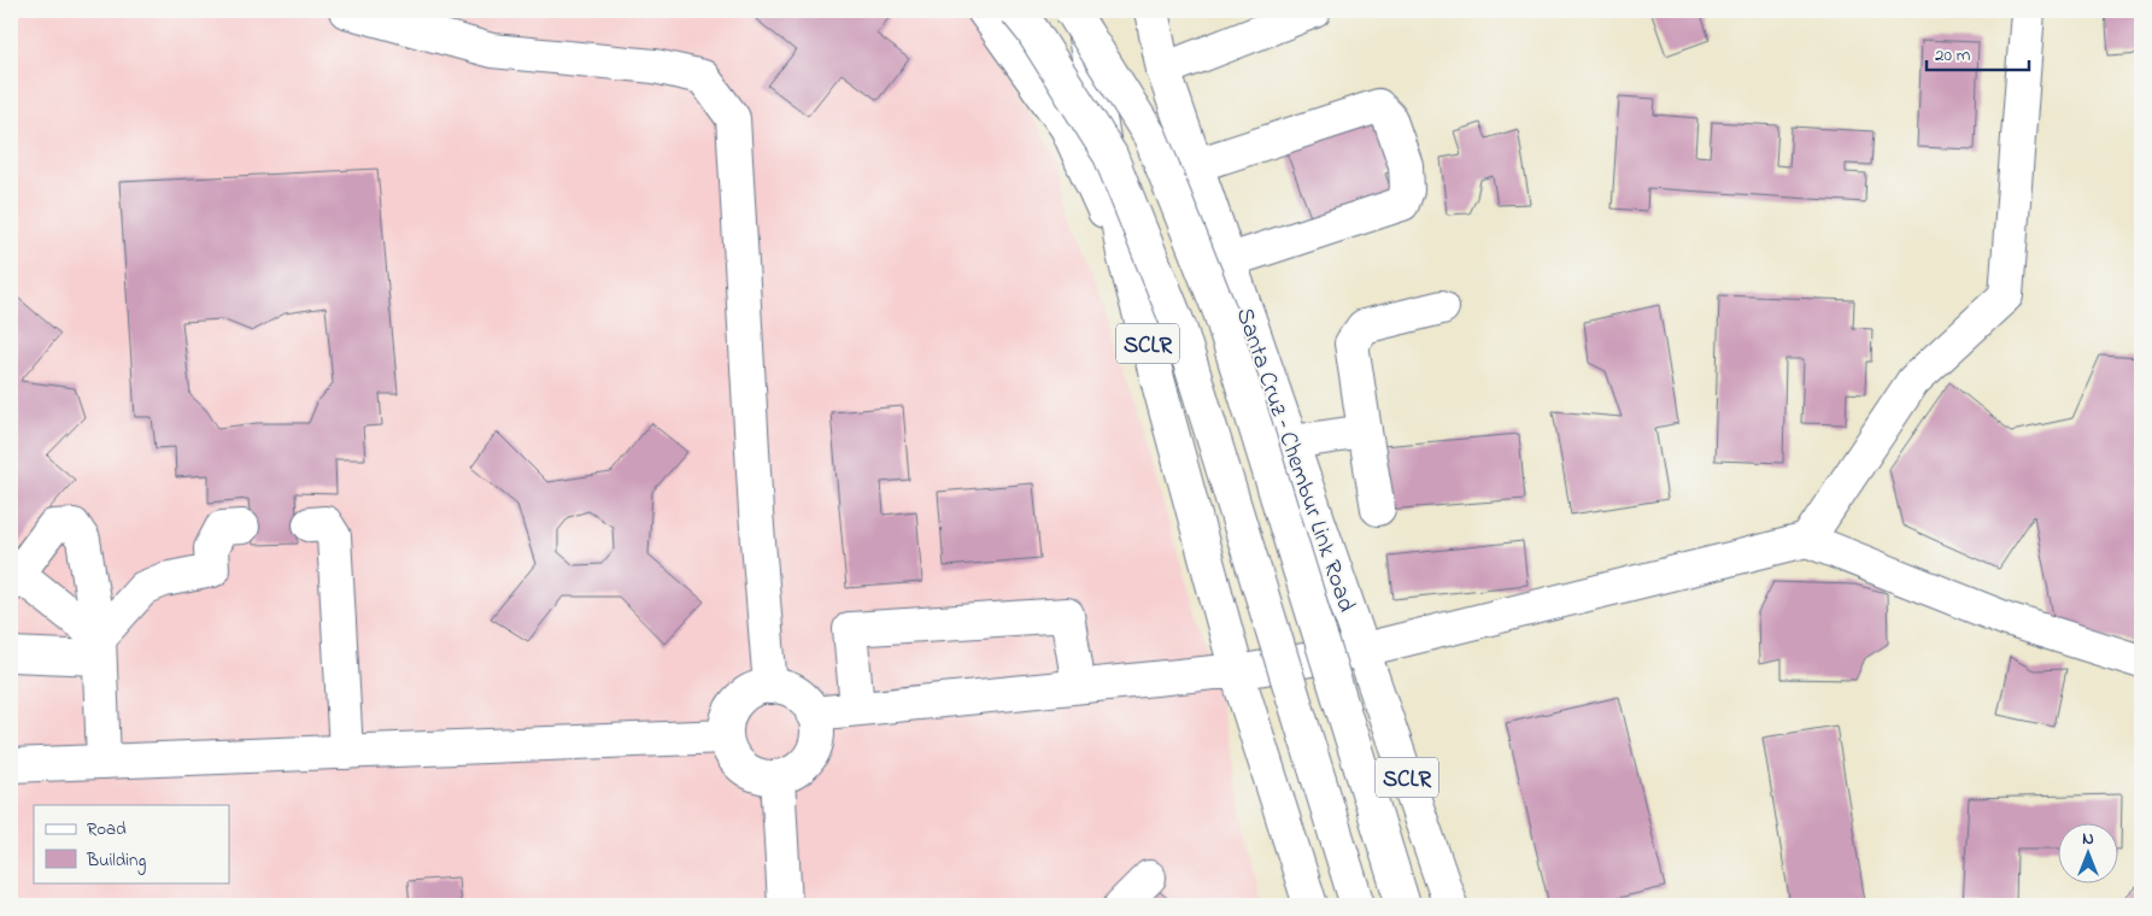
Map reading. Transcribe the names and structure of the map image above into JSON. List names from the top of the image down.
{
  "streets": {
    "main road": ["SCLR", "Santa Cruz – Chembur Link Road"]
  },
  "legend": ["Road", "Building"],
  "scale_bar": "20 m",
  "north": "top"
}
